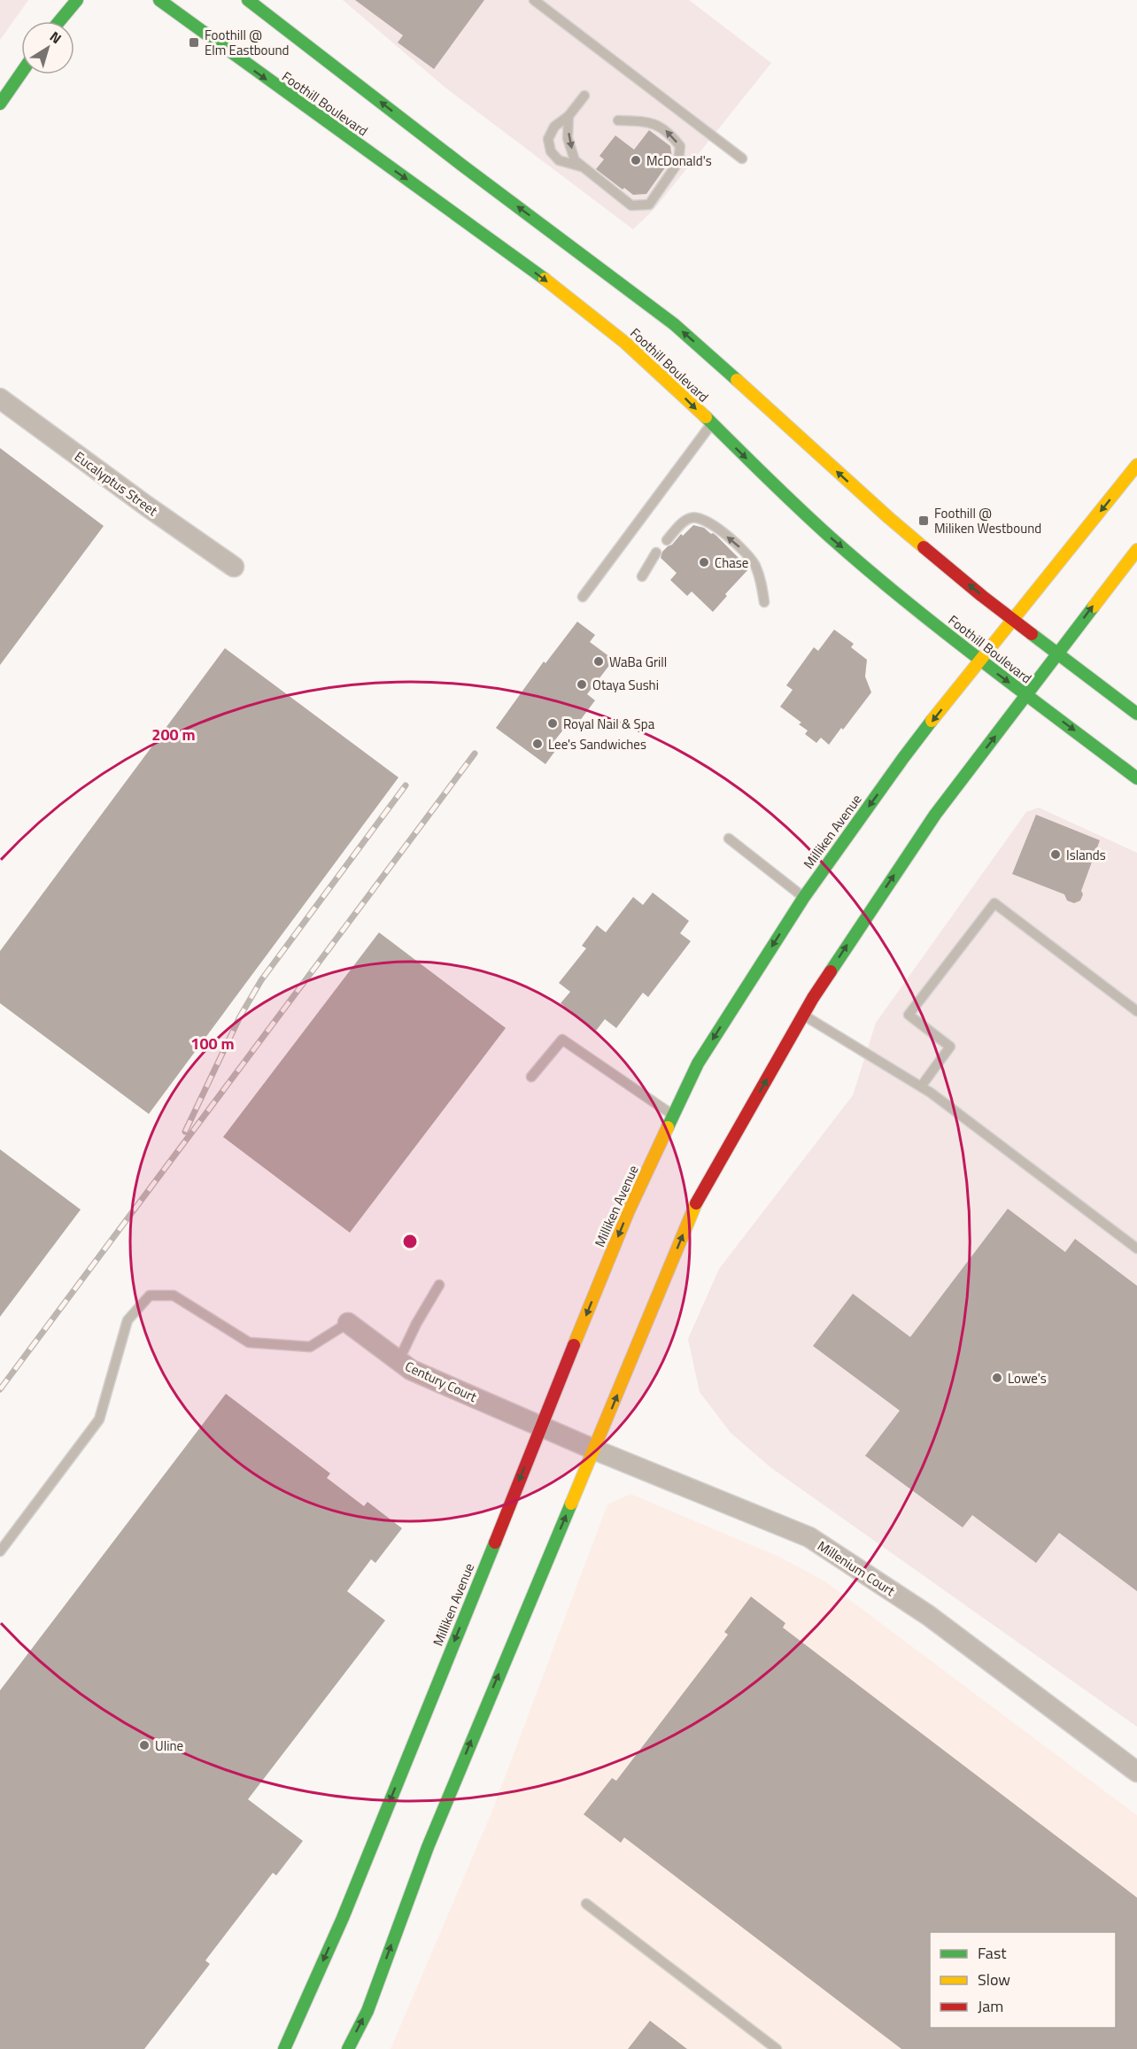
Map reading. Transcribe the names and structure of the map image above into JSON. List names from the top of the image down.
{
  "streets": {
    "main road": ["Foothill Boulevard", "Milliken Avenue"],
    "street": ["Eucalyptus Street", "Century Court", "Millenium Court"]
  },
  "crossings": [
    ["Foothill Boulevard", "Milliken Avenue"],
    ["Milliken Avenue", "Century Court"],
    ["Milliken Avenue", "Millenium Court"],
    ["Century Court", "Millenium Court"]
  ],
  "places": {
    "transit": ["Foothill @ Elm Eastbound", "Foothill @ Miliken Westbound"],
    "other": [
      "McDonald's",
      "Chase",
      "WaBa Grill",
      "Otaya Sushi",
      "Royal Nail & Spa",
      "Lee's Sandwiches",
      "Islands",
      "Lowe's",
      "Uline"
    ]
  },
  "legend": ["Fast", "Slow", "Jam"],
  "north": "top right",
  "rings": ["200 m", "100 m"]
}
